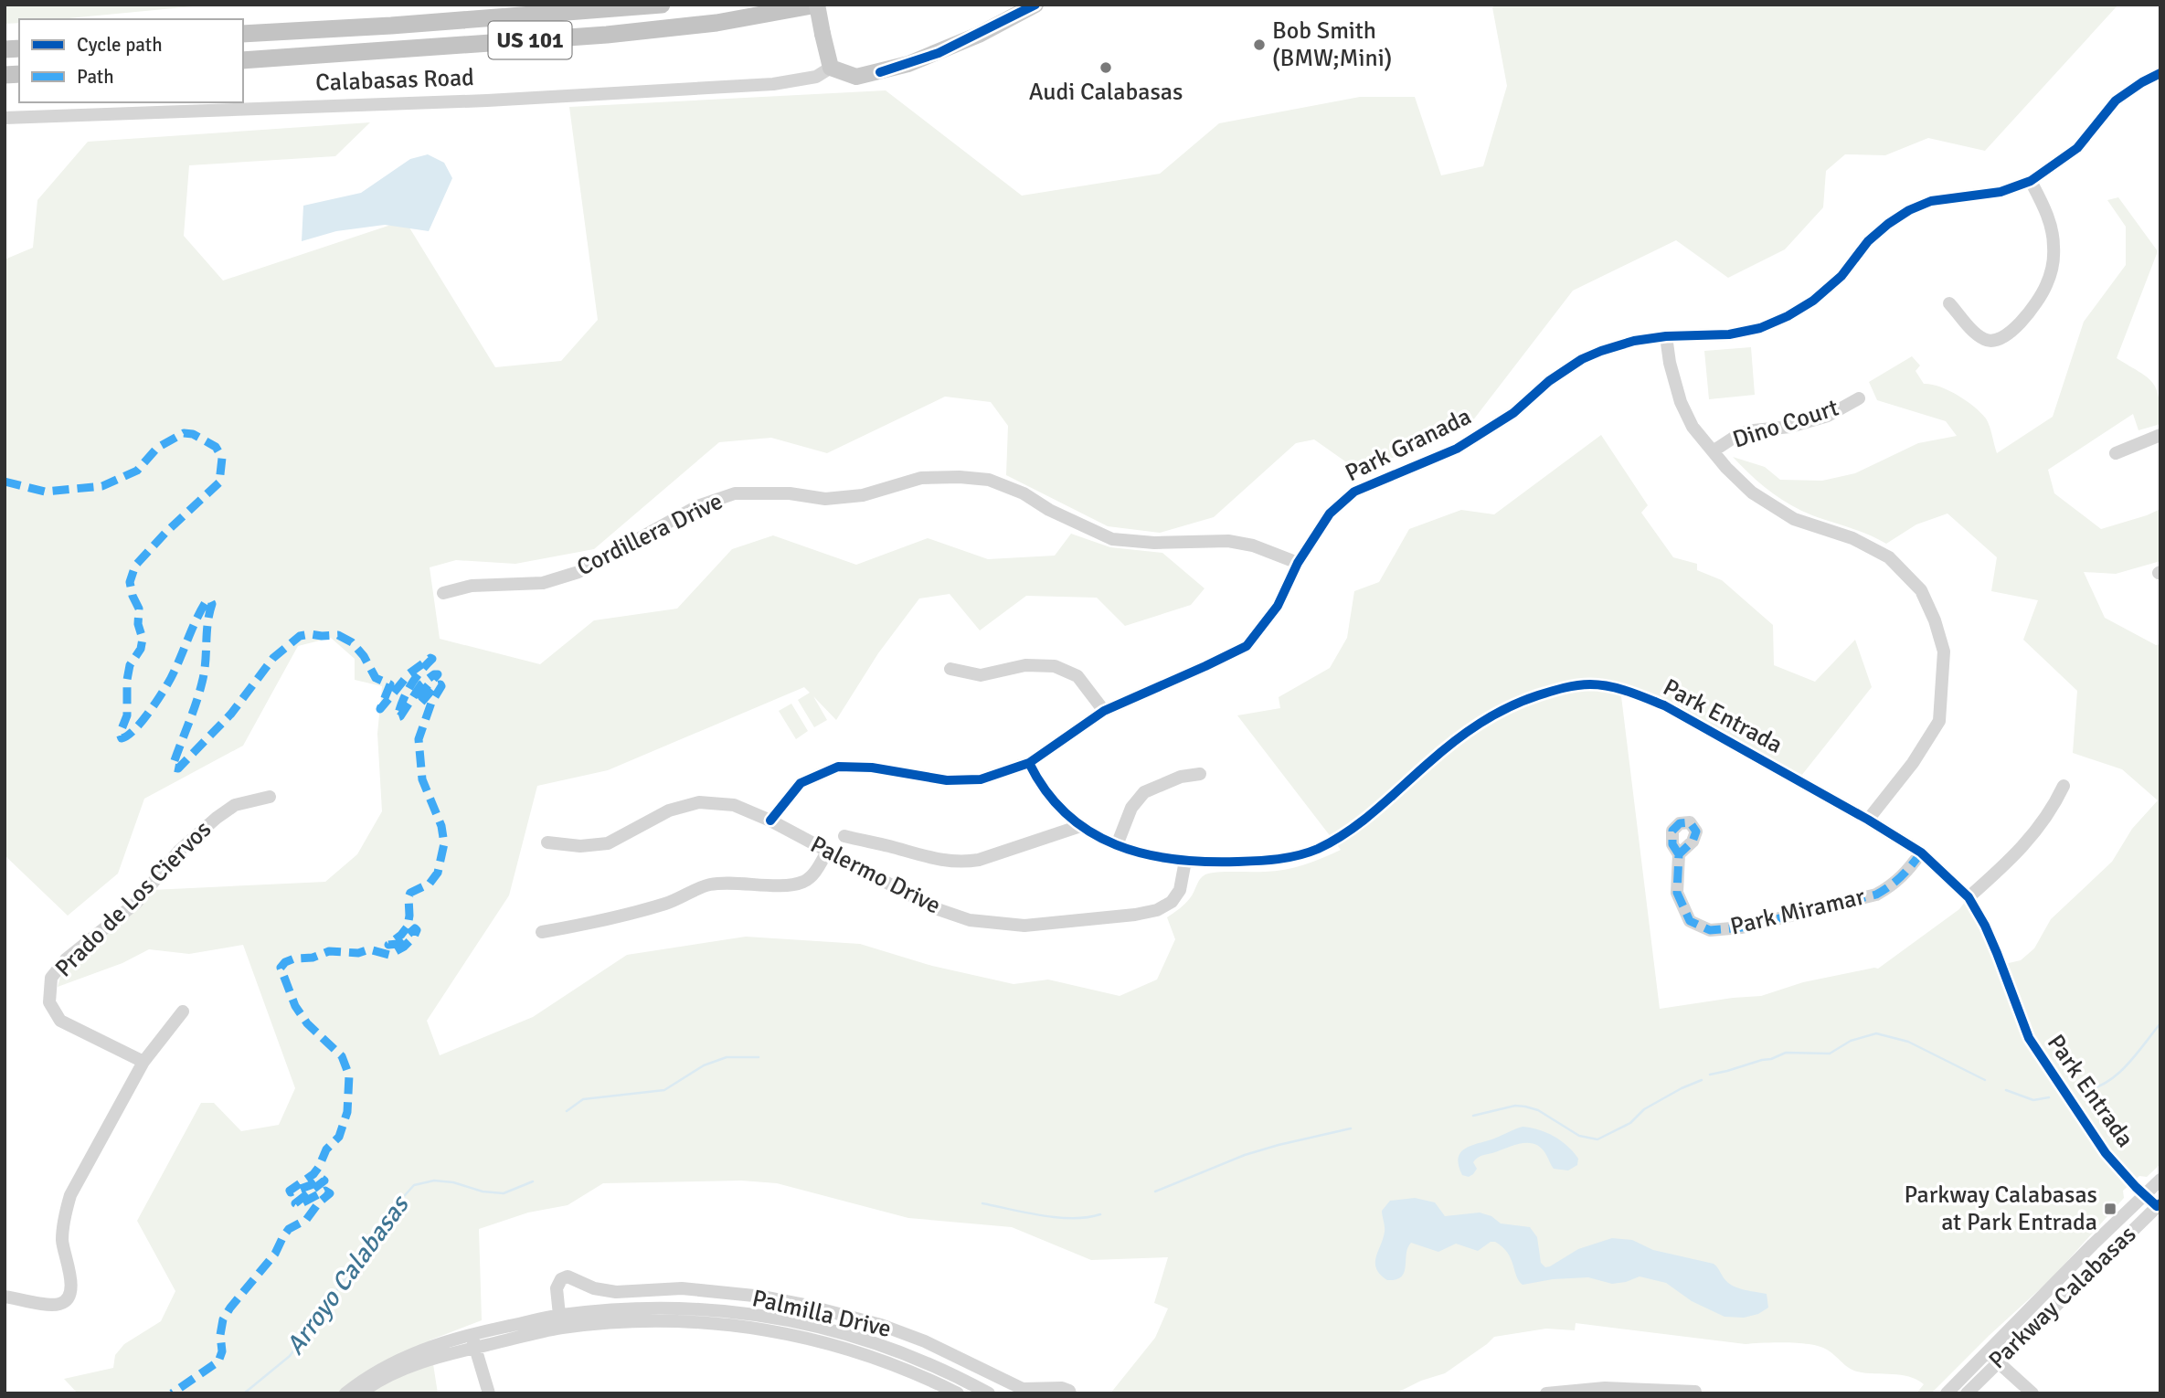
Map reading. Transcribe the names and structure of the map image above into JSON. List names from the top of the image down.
{
  "streets": {
    "highway": ["US 101"],
    "street": [
      "Calabasas Road",
      "Dino Court",
      "Park Granada",
      "Cordillera Drive",
      "Park Entrada",
      "Palermo Drive",
      "Prado de Los Ciervos",
      "Park Miramar",
      "Parkway Calabasas",
      "Palmilla Drive"
    ]
  },
  "crossings": [
    ["Park Granada", "Cordillera Drive"],
    ["Park Granada", "Park Entrada"],
    ["Park Granada", "Palermo Drive"],
    ["Park Entrada", "Palermo Drive"],
    ["Park Entrada", "Park Miramar"],
    ["Park Entrada", "Parkway Calabasas"]
  ],
  "water": ["Arroyo Calabasas"],
  "places": {
    "other": ["Bob Smith (BMW;Mini)", "Audi Calabasas"],
    "transit": ["Parkway Calabasas at Park Entrada"]
  },
  "legend": ["Cycle path", "Path"]
}
